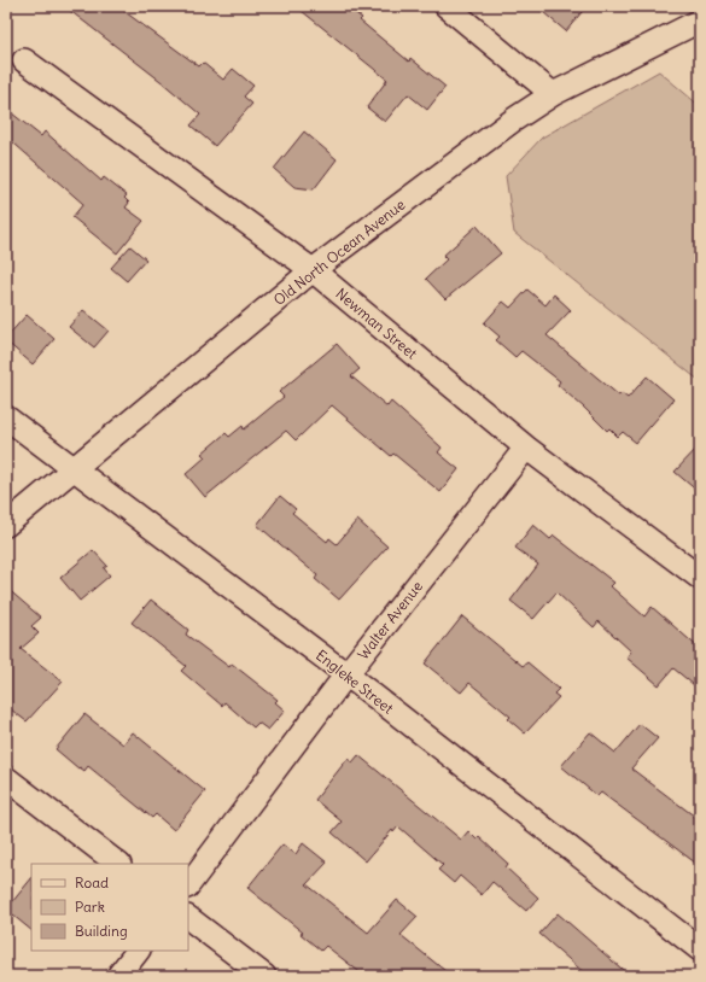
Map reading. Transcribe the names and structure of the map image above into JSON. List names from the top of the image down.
{
  "streets": {
    "street": [
      "Old North Ocean Avenue",
      "Newman Street",
      "Walter Avenue",
      "Engleke Street"
    ]
  },
  "crossings": [
    ["Old North Ocean Avenue", "Newman Street"],
    ["Old North Ocean Avenue", "Engleke Street"],
    ["Newman Street", "Walter Avenue"],
    ["Walter Avenue", "Engleke Street"]
  ],
  "legend": ["Road", "Park", "Building"]
}
